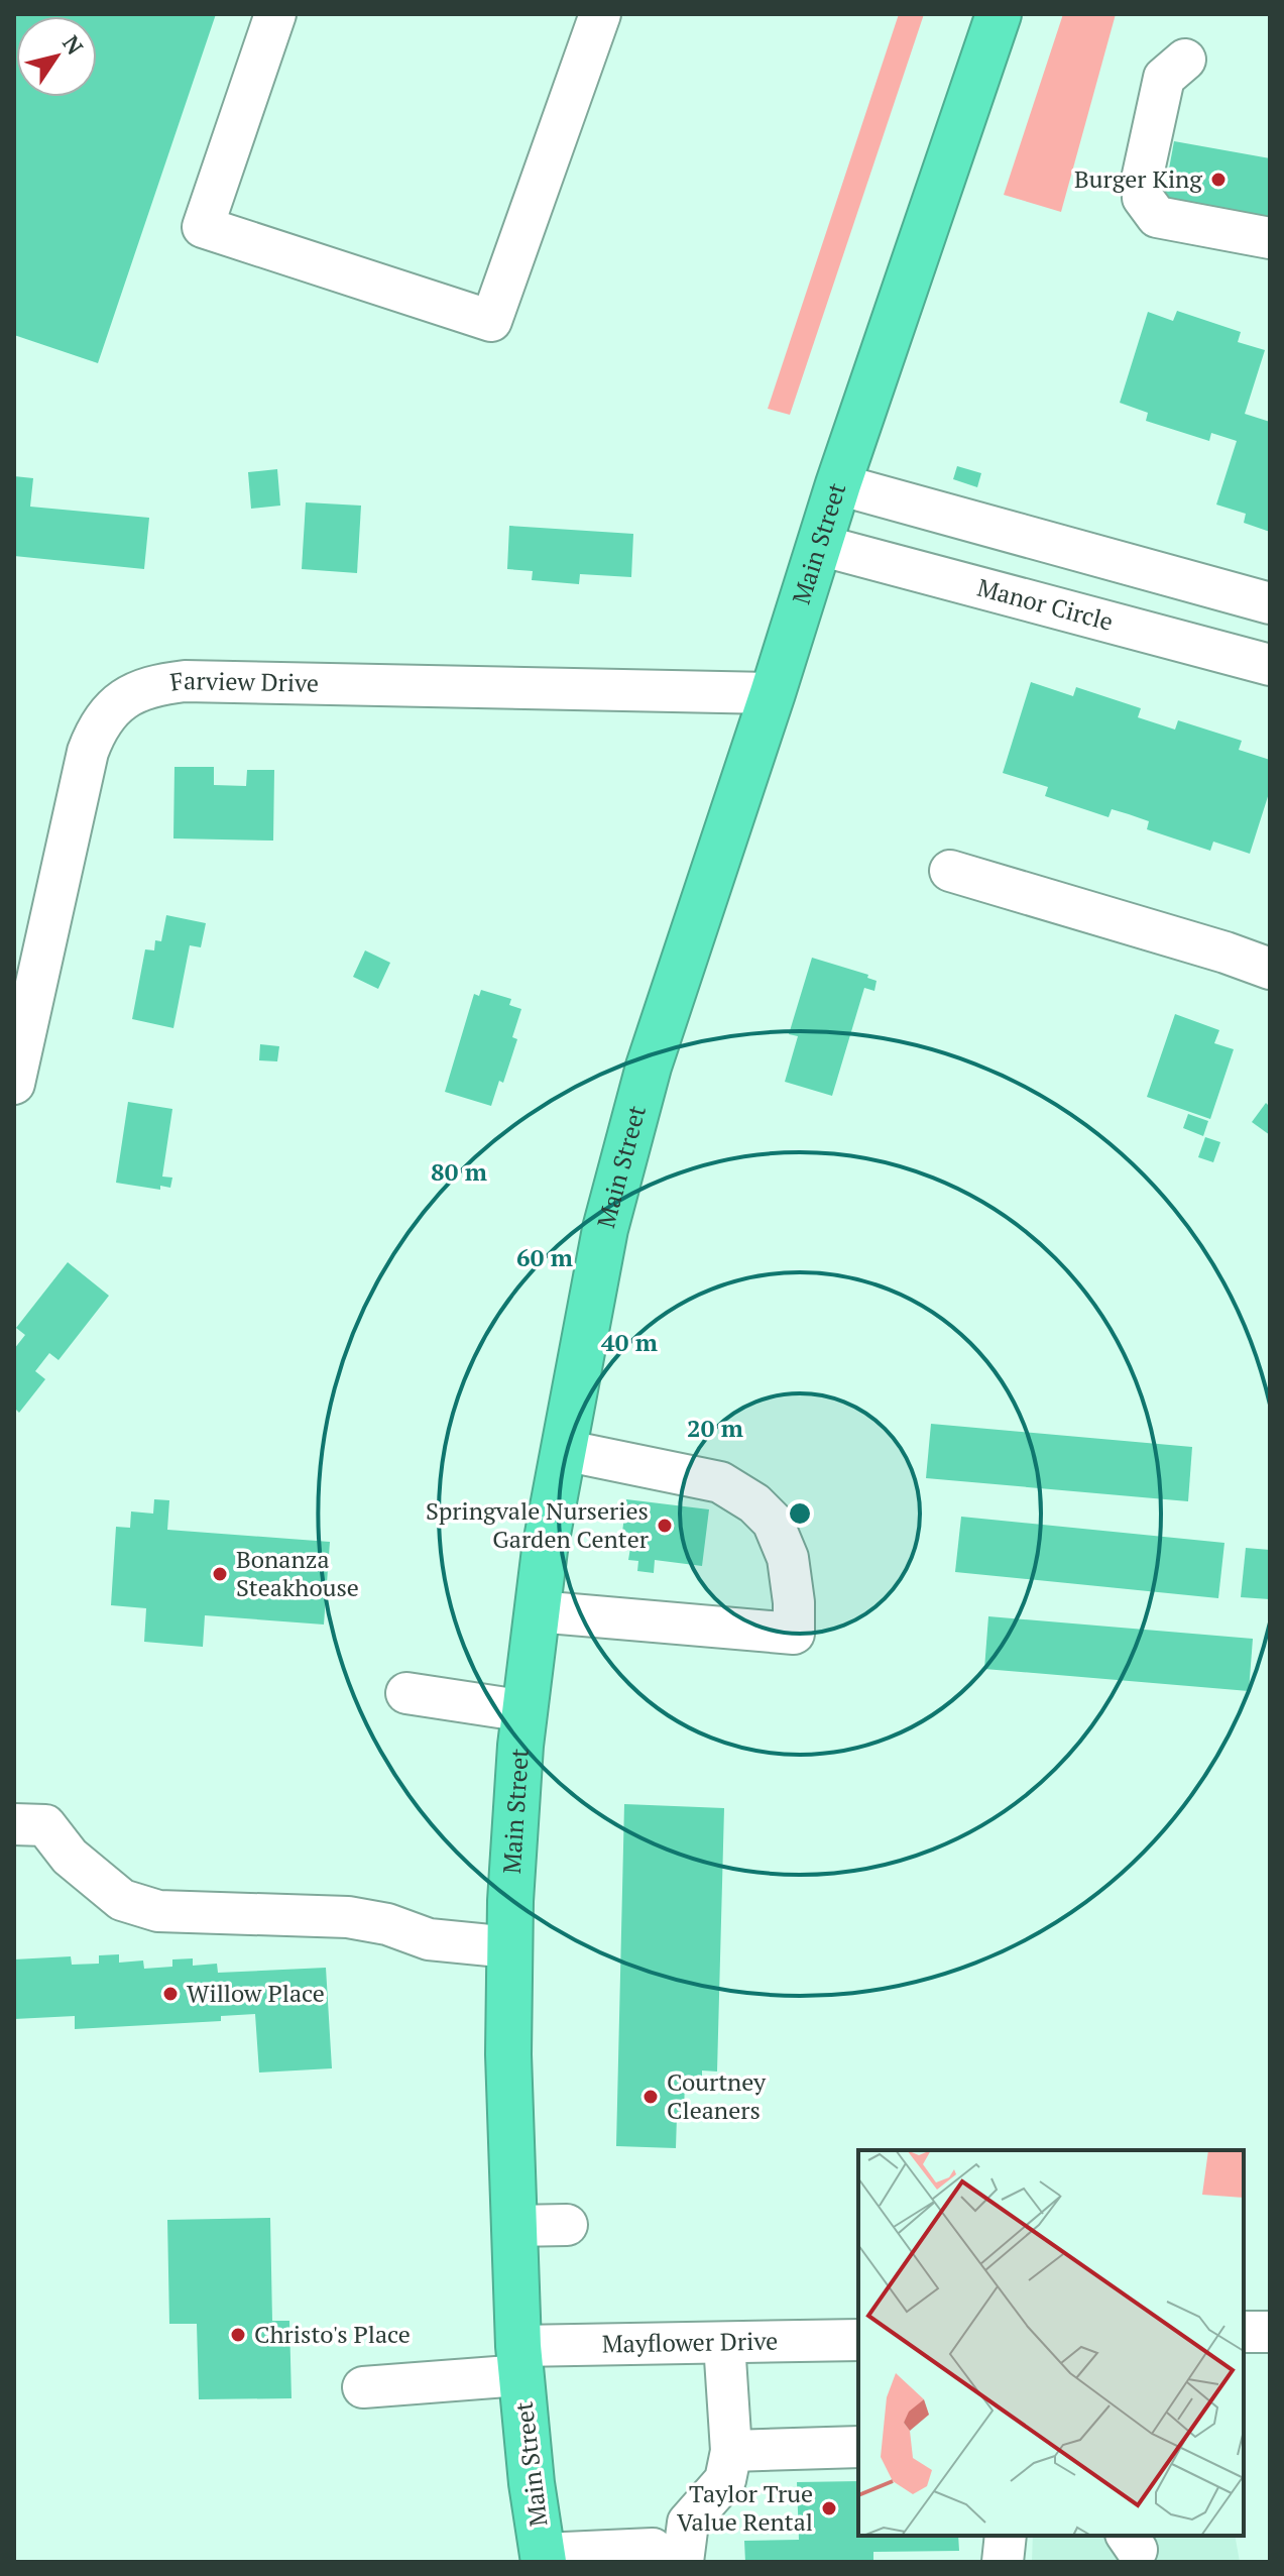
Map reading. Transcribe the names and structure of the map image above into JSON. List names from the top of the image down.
{
  "streets": {
    "highway": ["Main Street"],
    "street": ["Manor Circle", "Farview Drive", "Mayflower Drive"]
  },
  "crossings": [
    ["Main Street", "Manor Circle"],
    ["Main Street", "Farview Drive"],
    ["Main Street", "Mayflower Drive"]
  ],
  "places": [
    "Burger King",
    "Springvale Nurseries Garden Center",
    "Bonanza Steakhouse",
    "Willow Place",
    "Courtney Cleaners",
    "Christo's Place",
    "Taylor True Value Rental"
  ],
  "north": "top right",
  "rings": [
    "80 m",
    "60 m",
    "40 m",
    "20 m"
  ]
}
